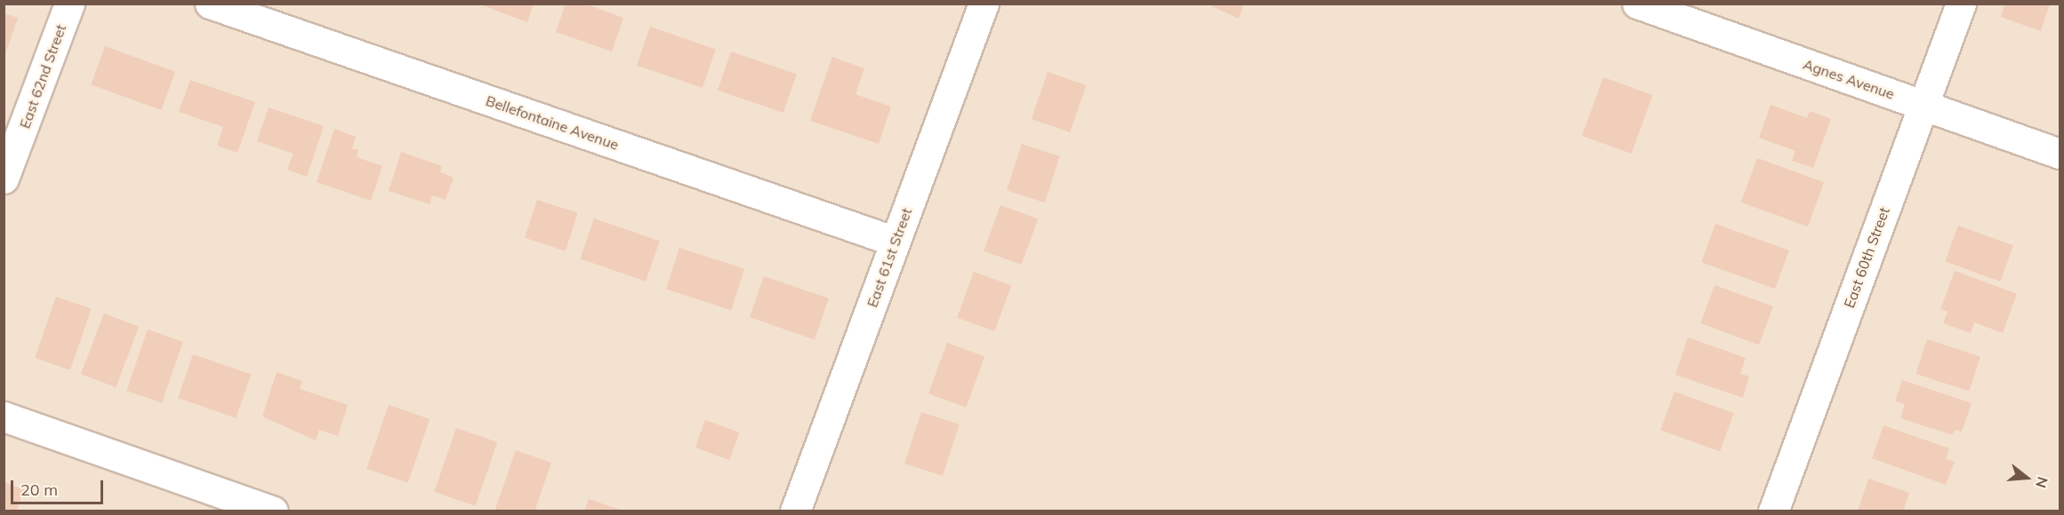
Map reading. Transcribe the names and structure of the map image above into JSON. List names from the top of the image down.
{
  "streets": {
    "street": [
      "East 62nd Street",
      "Agnes Avenue",
      "Bellefontaine Avenue",
      "East 61st Street",
      "East 60th Street"
    ]
  },
  "crossings": [
    ["Agnes Avenue", "East 60th Street"],
    ["Bellefontaine Avenue", "East 61st Street"]
  ],
  "scale_bar": "20 m",
  "north": "right"
}
